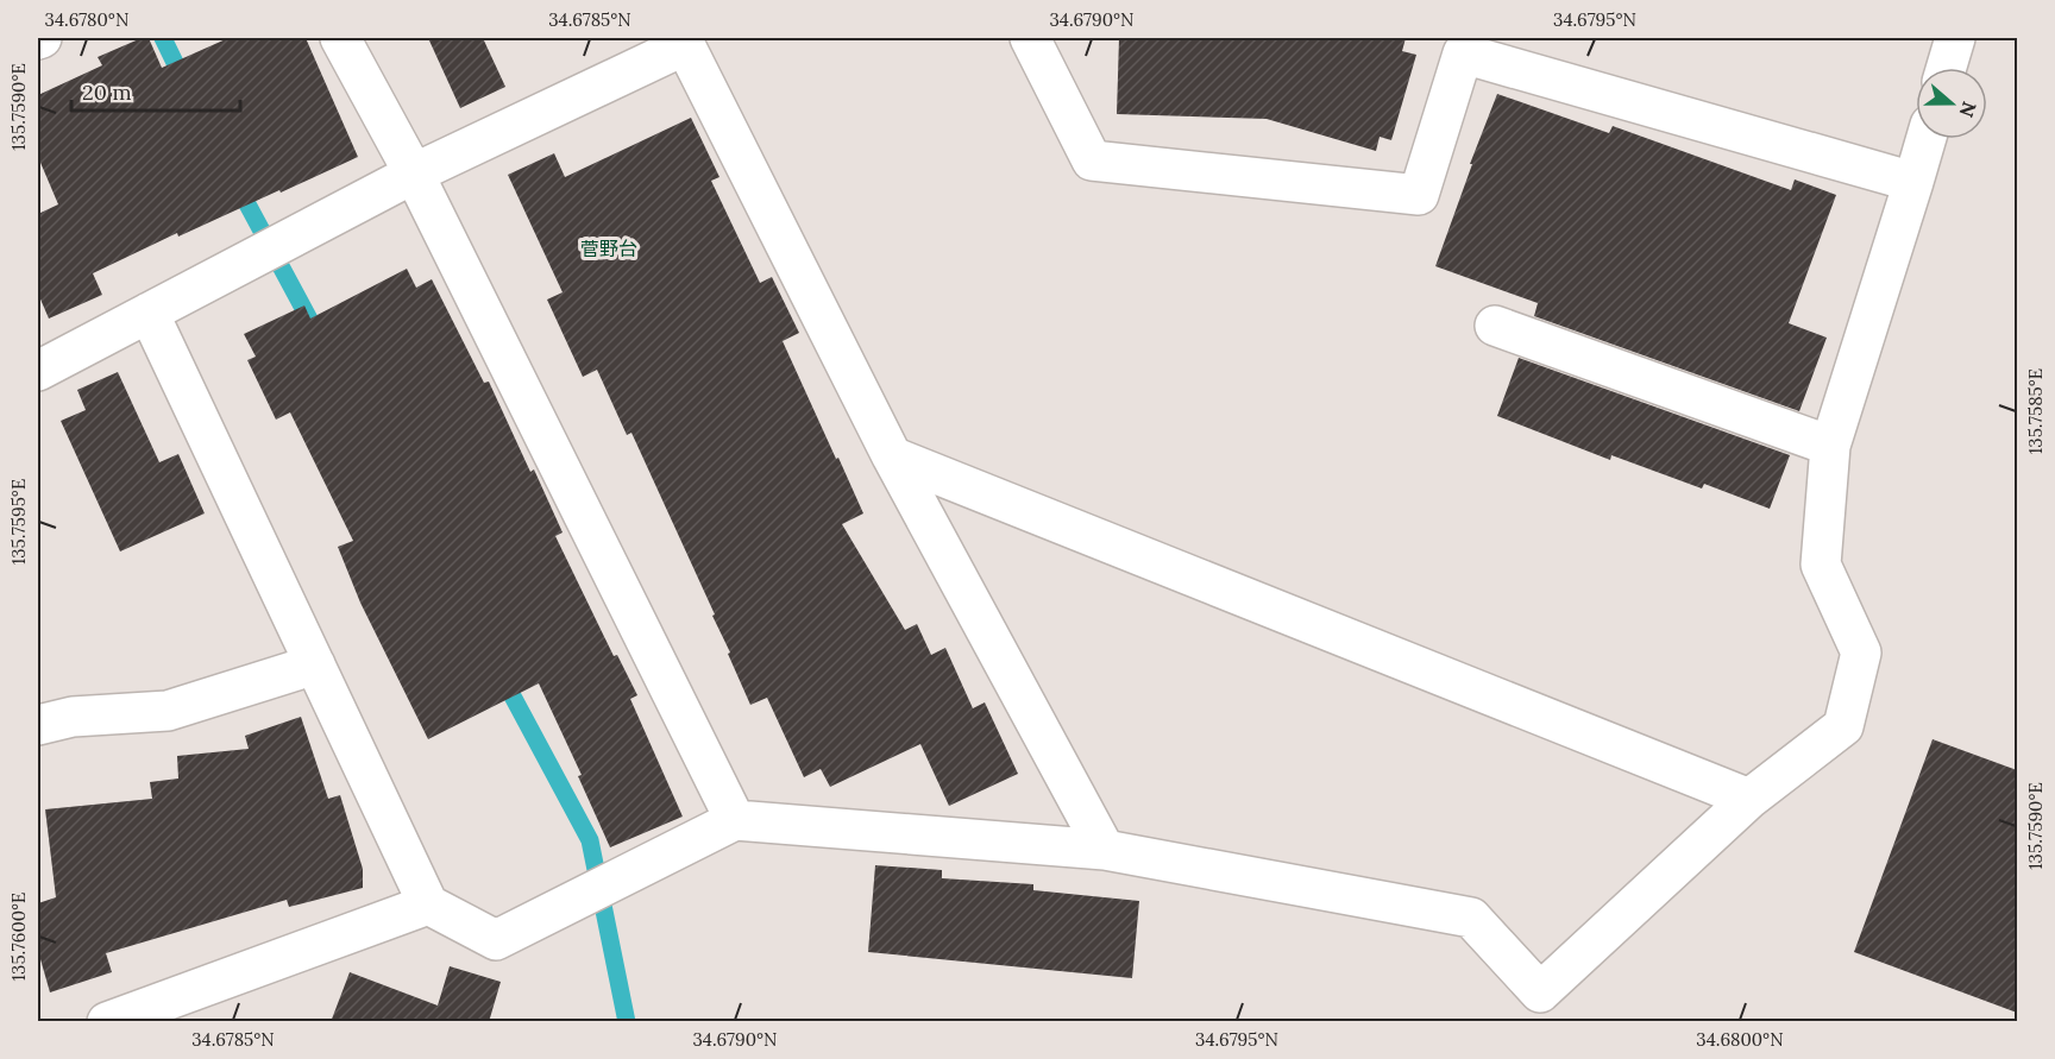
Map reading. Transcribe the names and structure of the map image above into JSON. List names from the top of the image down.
{
  "districts": ["菅野台"],
  "scale_bar": "20 m",
  "north": "right",
  "coordinates": [
    "34.6780°N",
    "34.6785°N",
    "34.6790°N",
    "34.6795°N",
    "135.7590°E",
    "135.7585°E",
    "135.7595°E",
    "135.7600°E",
    "34.6800°N"
  ]
}
